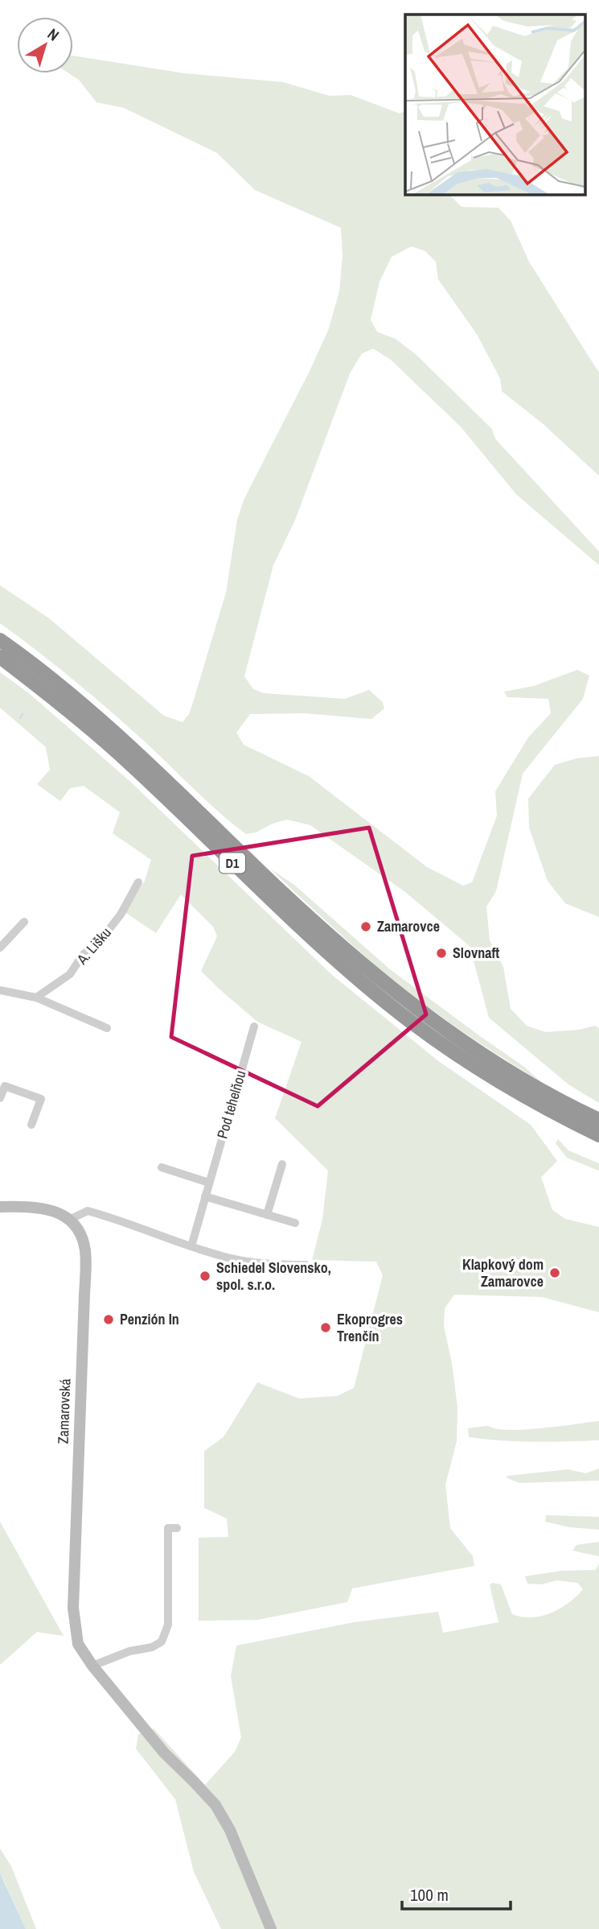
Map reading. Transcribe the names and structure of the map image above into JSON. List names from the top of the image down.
{
  "streets": {
    "highway": ["D1"],
    "main road": ["Zamarovská"],
    "street": ["A. Lišku", "Pod tehelňou"]
  },
  "places": [
    "Zamarovce",
    "Slovnaft",
    "Klapkový dom Zamarovce",
    "Schiedel Slovensko, spol. s.r.o.",
    "Penzión In",
    "Ekoprogres Trenčín"
  ],
  "scale_bar": "100 m",
  "north": "top right"
}
